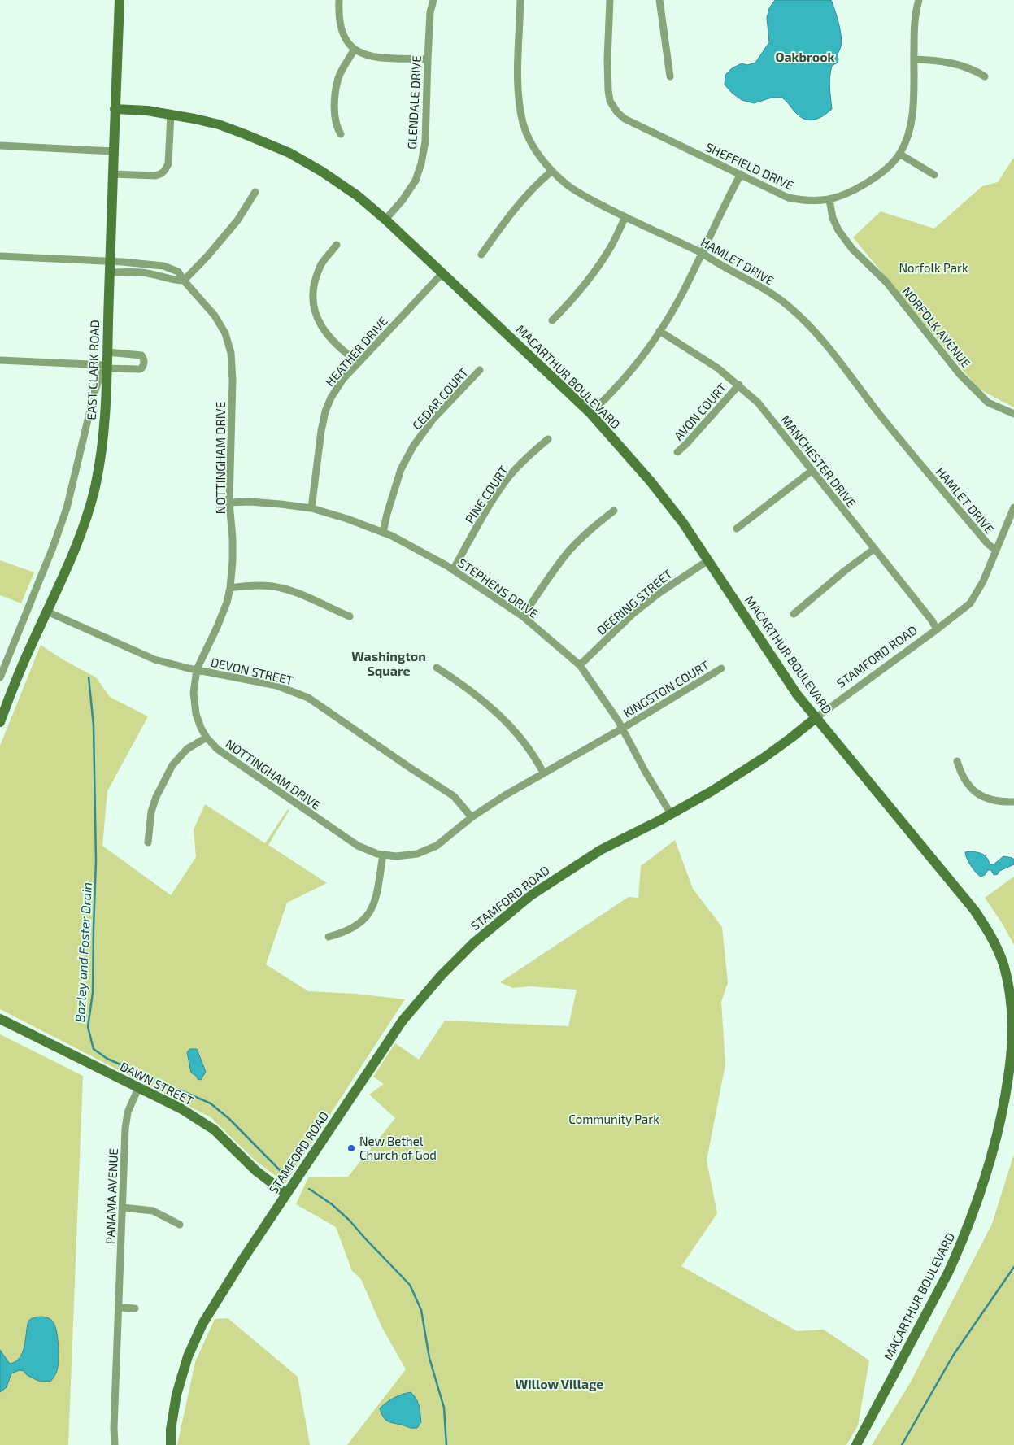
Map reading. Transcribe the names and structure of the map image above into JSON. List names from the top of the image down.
{
  "streets": {
    "street": [
      "GLENDALE DRIVE",
      "SHEFFIELD DRIVE",
      "HAMLET DRIVE",
      "NORFOLK AVENUE",
      "HEATHER DRIVE",
      "EAST CLARK ROAD",
      "MACARTHUR BOULEVARD",
      "CEDAR COURT",
      "AVON COURT",
      "NOTTINGHAM DRIVE",
      "MANCHESTER DRIVE",
      "PINE COURT",
      "STEPHENS DRIVE",
      "DEERING STREET",
      "STAMFORD ROAD",
      "DEVON STREET",
      "KINGSTON COURT",
      "DAWN STREET",
      "PANAMA AVENUE"
    ]
  },
  "crossings": [
    ["GLENDALE DRIVE", "MACARTHUR BOULEVARD"],
    ["SHEFFIELD DRIVE", "NORFOLK AVENUE"],
    ["HAMLET DRIVE", "STAMFORD ROAD"],
    ["HEATHER DRIVE", "MACARTHUR BOULEVARD"],
    ["HEATHER DRIVE", "STEPHENS DRIVE"],
    ["EAST CLARK ROAD", "MACARTHUR BOULEVARD"],
    ["EAST CLARK ROAD", "NOTTINGHAM DRIVE"],
    ["EAST CLARK ROAD", "DEVON STREET"],
    ["MACARTHUR BOULEVARD", "DEERING STREET"],
    ["MACARTHUR BOULEVARD", "STAMFORD ROAD"],
    ["CEDAR COURT", "STEPHENS DRIVE"],
    ["AVON COURT", "MANCHESTER DRIVE"],
    ["NOTTINGHAM DRIVE", "STEPHENS DRIVE"],
    ["NOTTINGHAM DRIVE", "DEVON STREET"],
    ["NOTTINGHAM DRIVE", "KINGSTON COURT"],
    ["MANCHESTER DRIVE", "STAMFORD ROAD"],
    ["PINE COURT", "STEPHENS DRIVE"],
    ["STEPHENS DRIVE", "DEERING STREET"],
    ["STEPHENS DRIVE", "STAMFORD ROAD"],
    ["STEPHENS DRIVE", "KINGSTON COURT"],
    ["STAMFORD ROAD", "DAWN STREET"],
    ["DAWN STREET", "PANAMA AVENUE"]
  ],
  "districts": ["Oakbrook", "Washington Square", "Willow Village"],
  "water": ["Bazley and Foster Drain"],
  "parks": ["Norfolk Park", "Community Park"],
  "places": ["New Bethel Church of God"]
}
